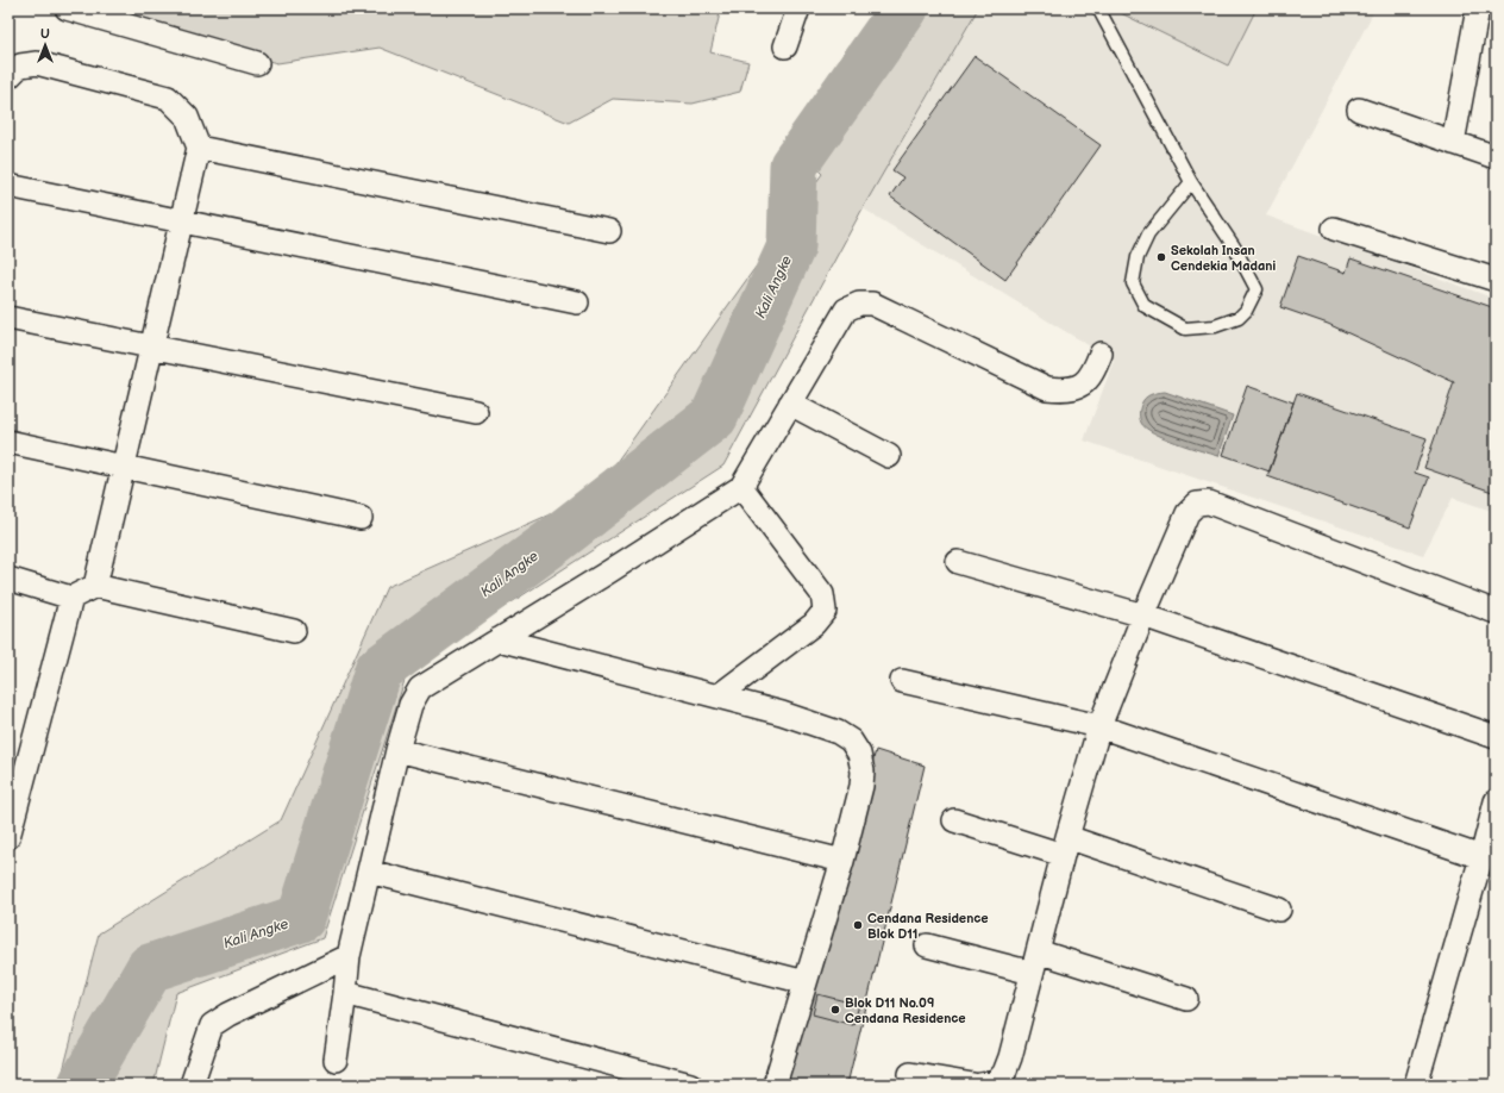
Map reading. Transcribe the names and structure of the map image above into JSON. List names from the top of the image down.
{
  "water": ["Kali Angke"],
  "places": ["Sekolah Insan Cendekia Madani", "Cendana Residence Blok D11", "Blok D11 No.09 Cendana Residence"],
  "north": "top"
}
